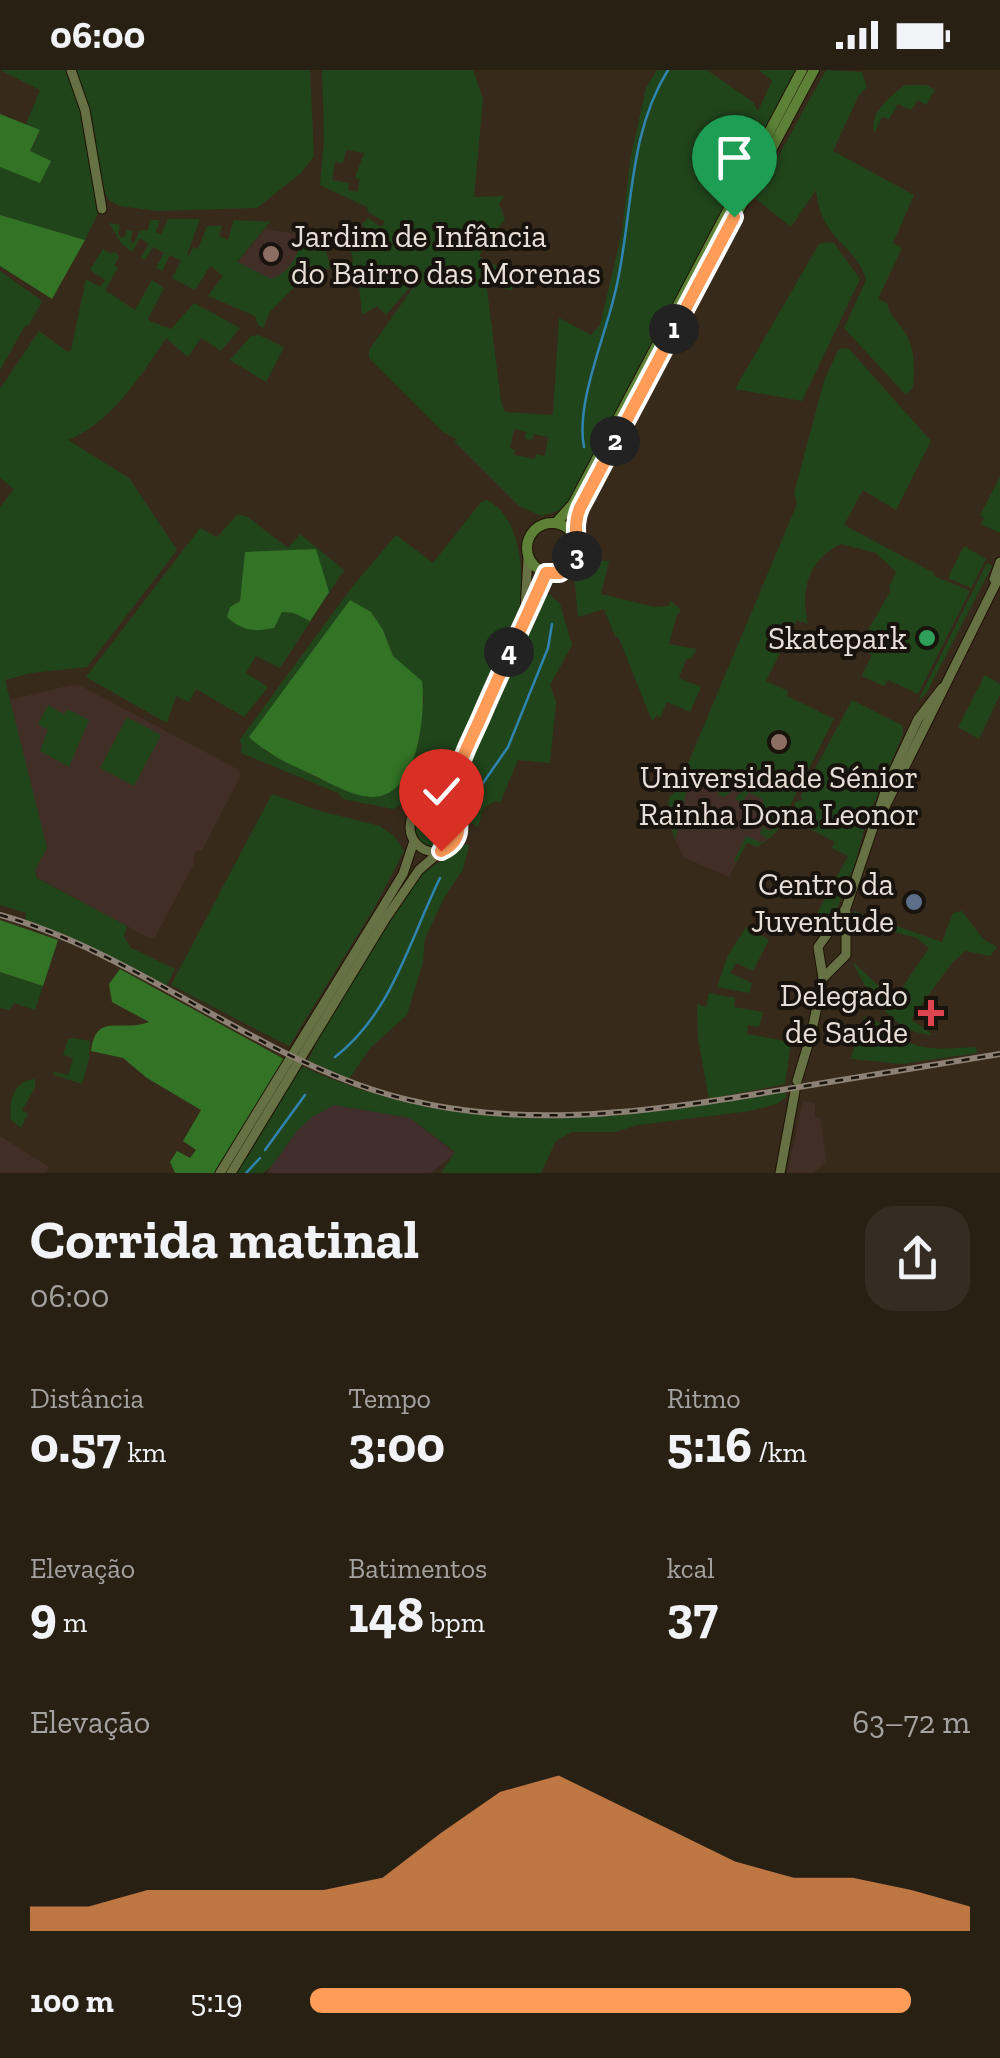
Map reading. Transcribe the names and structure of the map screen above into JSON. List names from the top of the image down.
{
  "places": {
    "other": [
      "Jardim de Infância do Bairro das Morenas",
      "Skatepark",
      "Universidade Sénior Rainha Dona Leonor",
      "Centro da Juventude"
    ],
    "health": ["Delegado de Saúde"]
  },
  "page": {
    "status": "06:00",
    "pins": [
      "1",
      "2",
      "3",
      "4"
    ],
    "heading": ["Corrida matinal", "06:00"],
    "stats": [
      ["Distância", "0.57 km"],
      ["Tempo", "3:00"],
      ["Ritmo", "5:16 /km"],
      ["Elevação", "9 m"],
      ["Batimentos", "148 bpm"],
      ["kcal", "37"]
    ],
    "chart": ["Elevação", "63–72 m"],
    "list": [
      {
        "name": "100 m",
        "note": "5:19"
      }
    ]
  }
}
